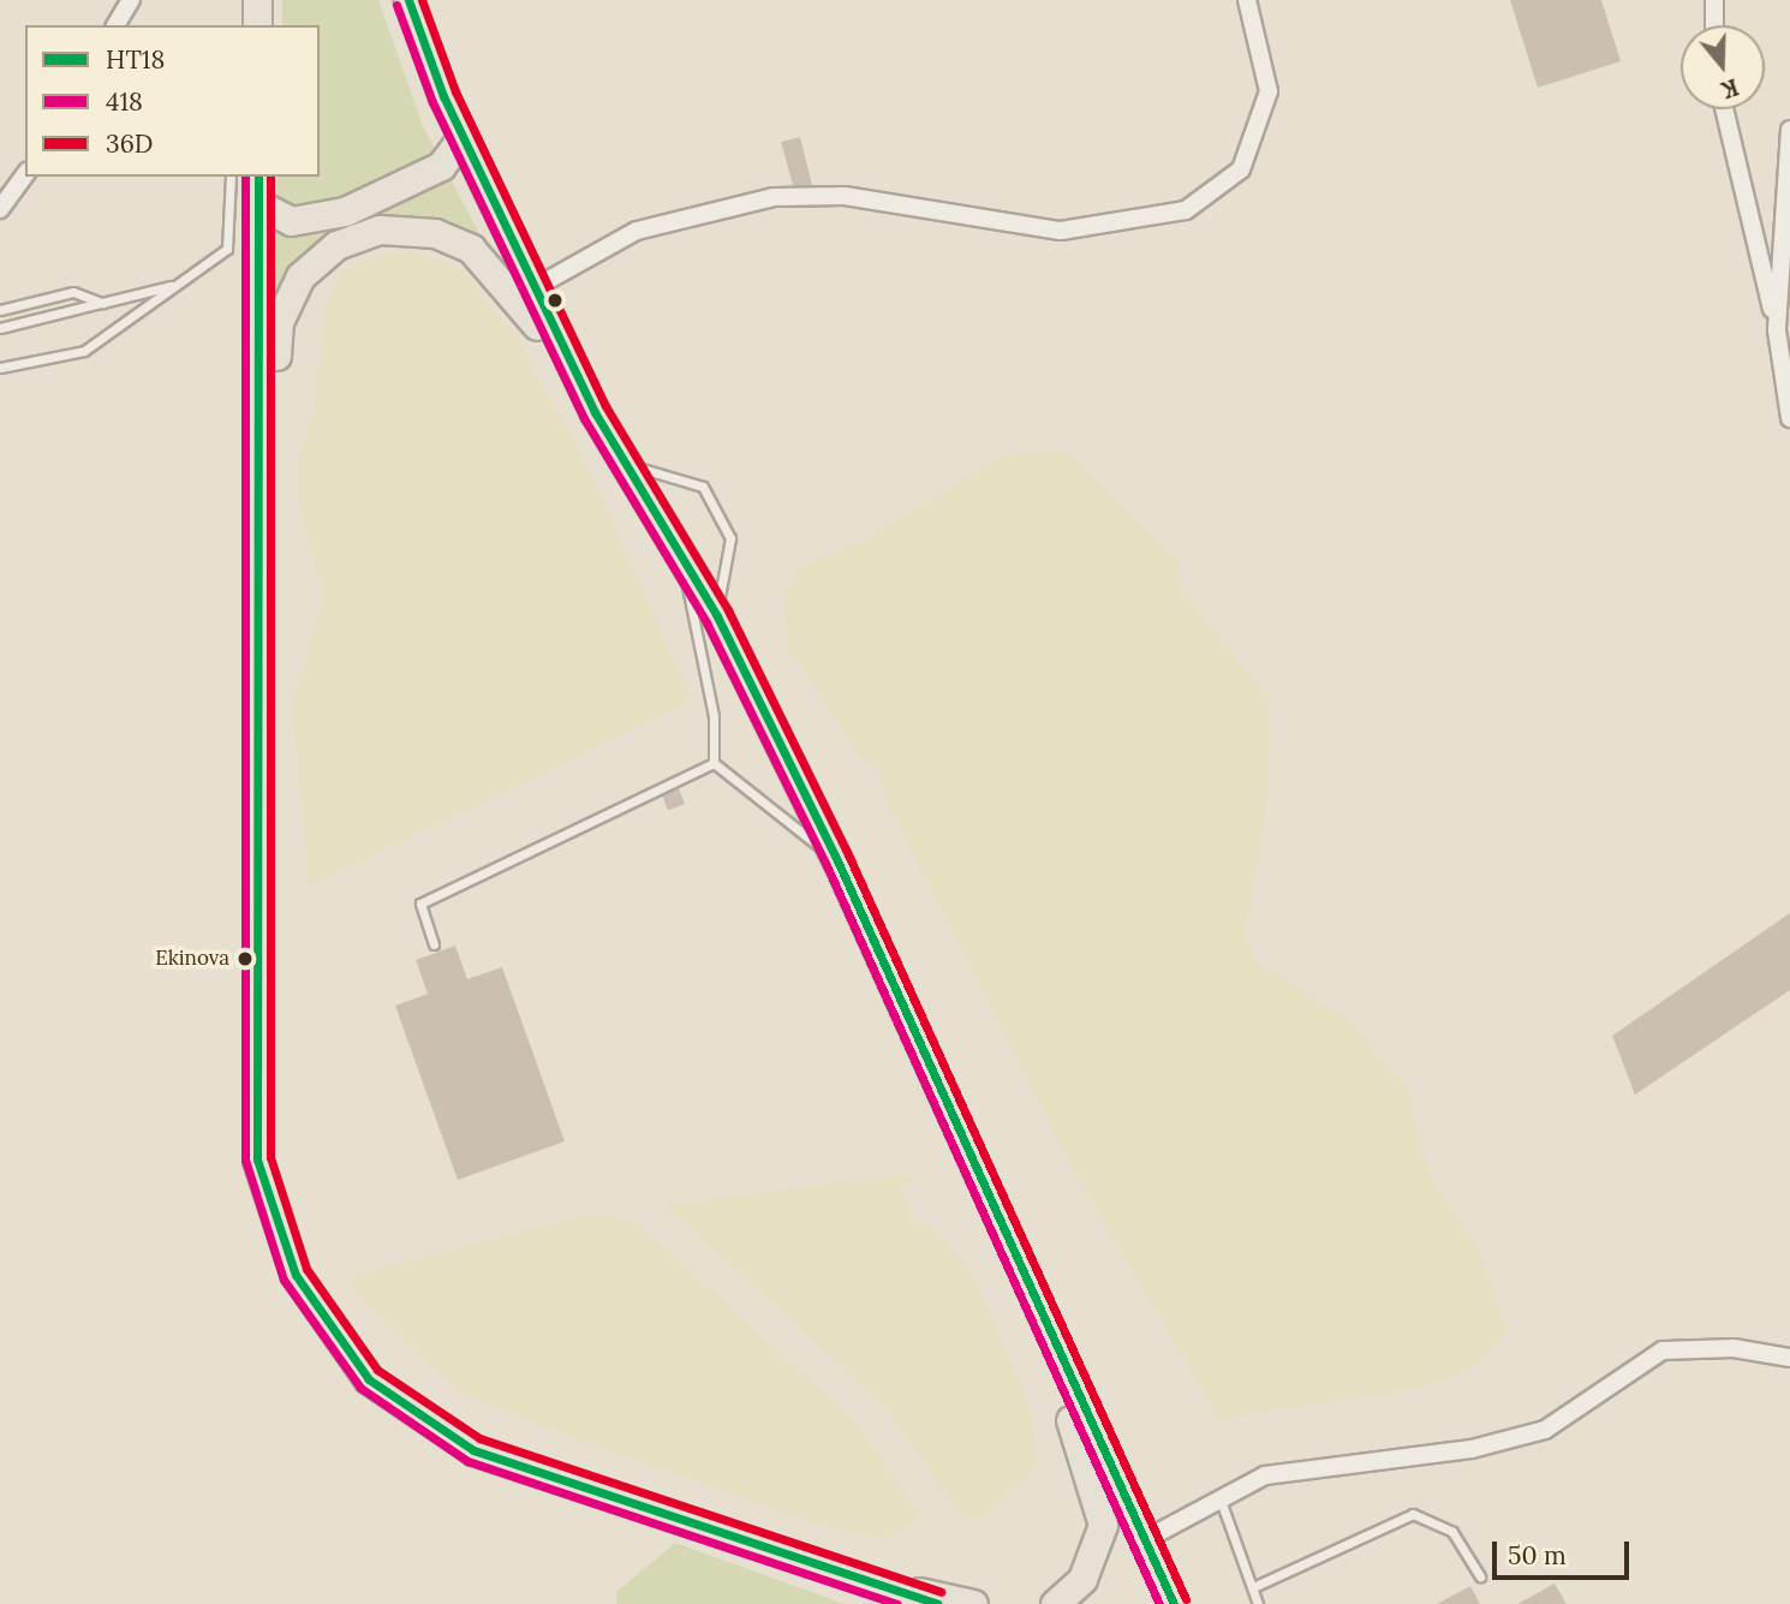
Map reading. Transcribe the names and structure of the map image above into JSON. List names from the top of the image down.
{
  "places": ["Ekinova"],
  "lines": ["transit line HT18", "transit line 36D", "transit line 418"],
  "legend": ["HT18", "418", "36D"],
  "scale_bar": "50 m",
  "north": "bottom"
}
